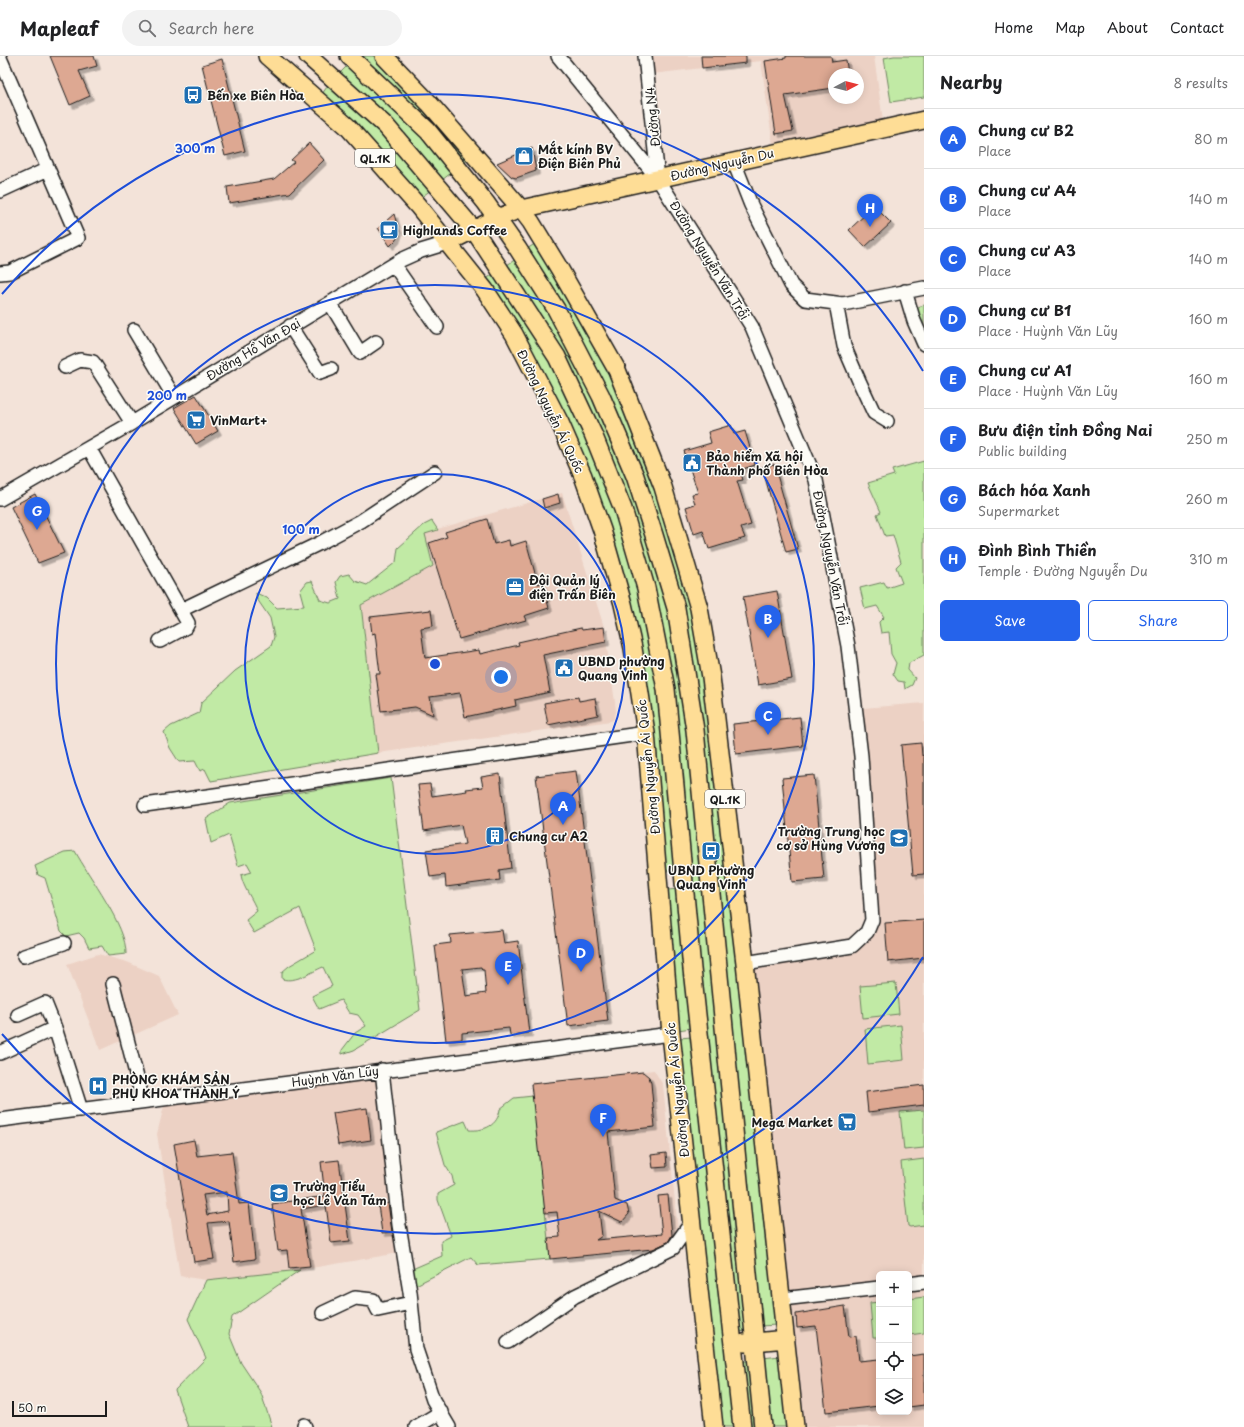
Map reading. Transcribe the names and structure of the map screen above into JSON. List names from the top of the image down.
{
  "streets": {
    "main road": ["QL.1K", "Đường Nguyễn Du", "Đường Nguyễn Ái Quốc"],
    "street": [
      "Đường N4",
      "Đường Nguyễn Văn Trỗi",
      "Đường Hồ Văn Đại",
      "Huỳnh Văn Lũy"
    ]
  },
  "crossings": [
    ["Đường N4", "Đường Nguyễn Du"],
    ["Đường N4", "Đường Nguyễn Văn Trỗi"],
    ["QL.1K", "Đường Nguyễn Du"],
    ["QL.1K", "Đường Nguyễn Văn Trỗi"],
    ["Đường Nguyễn Du", "Đường Nguyễn Văn Trỗi"],
    ["Đường Nguyễn Du", "Đường Hồ Văn Đại"],
    ["Đường Nguyễn Du", "Đường Nguyễn Ái Quốc"],
    ["Đường Hồ Văn Đại", "Đường Nguyễn Ái Quốc"],
    ["Đường Nguyễn Ái Quốc", "Huỳnh Văn Lũy"]
  ],
  "places": {
    "bus stop": ["Bến xe Biên Hòa", "UBND Phường Quang Vinh"],
    "shop": ["Mắt kính BV Điện Biên Phủ"],
    "cafe": ["Highlands Coffee"],
    "supermarket": ["VinMart+", "Mega Market"],
    "public building": ["Bảo hiểm Xã hội Thành phố Biên Hòa", "UBND phường Quang Vinh"],
    "office": ["Đội Quản lý điện Trấn Biên"],
    "building": ["Chung cư A2"],
    "school or university": ["Trường Trung học cơ sở Hùng Vương", "Trường Tiểu học Lê Văn Tám"],
    "hospital": ["PHÒNG KHÁM SẢN PHỤ KHOA THÀNH Ý"]
  },
  "scale_bar": "50 m",
  "north": "right",
  "page": {
    "header": "Mapleaf",
    "search": "Search here",
    "nav": [
      "Home",
      "Map",
      "About",
      "Contact"
    ],
    "heading": ["Nearby", "8 results"],
    "list": [
      {
        "mark": "A",
        "name": "Chung cư B2",
        "note": "Place",
        "value": "80 m"
      },
      {
        "mark": "B",
        "name": "Chung cư A4",
        "note": "Place",
        "value": "140 m"
      },
      {
        "mark": "C",
        "name": "Chung cư A3",
        "note": "Place",
        "value": "140 m"
      },
      {
        "mark": "D",
        "name": "Chung cư B1",
        "note": "Place · Huỳnh Văn Lũy",
        "value": "160 m"
      },
      {
        "mark": "E",
        "name": "Chung cư A1",
        "note": "Place · Huỳnh Văn Lũy",
        "value": "160 m"
      },
      {
        "mark": "F",
        "name": "Bưu điện tỉnh Đồng Nai",
        "note": "Public building",
        "value": "250 m"
      },
      {
        "mark": "G",
        "name": "Bách hóa Xanh",
        "note": "Supermarket",
        "value": "260 m"
      },
      {
        "mark": "H",
        "name": "Đình Bình Thiền",
        "note": "Temple · Đường Nguyễn Du",
        "value": "310 m"
      }
    ],
    "pins": [
      "H",
      "G",
      "B",
      "C",
      "A",
      "D",
      "E",
      "F"
    ],
    "buttons": ["Save", "Share"],
    "map_buttons": ["+", "−"],
    "scale": "50 m"
  },
  "rings": ["300 m", "200 m", "100 m"]
}
